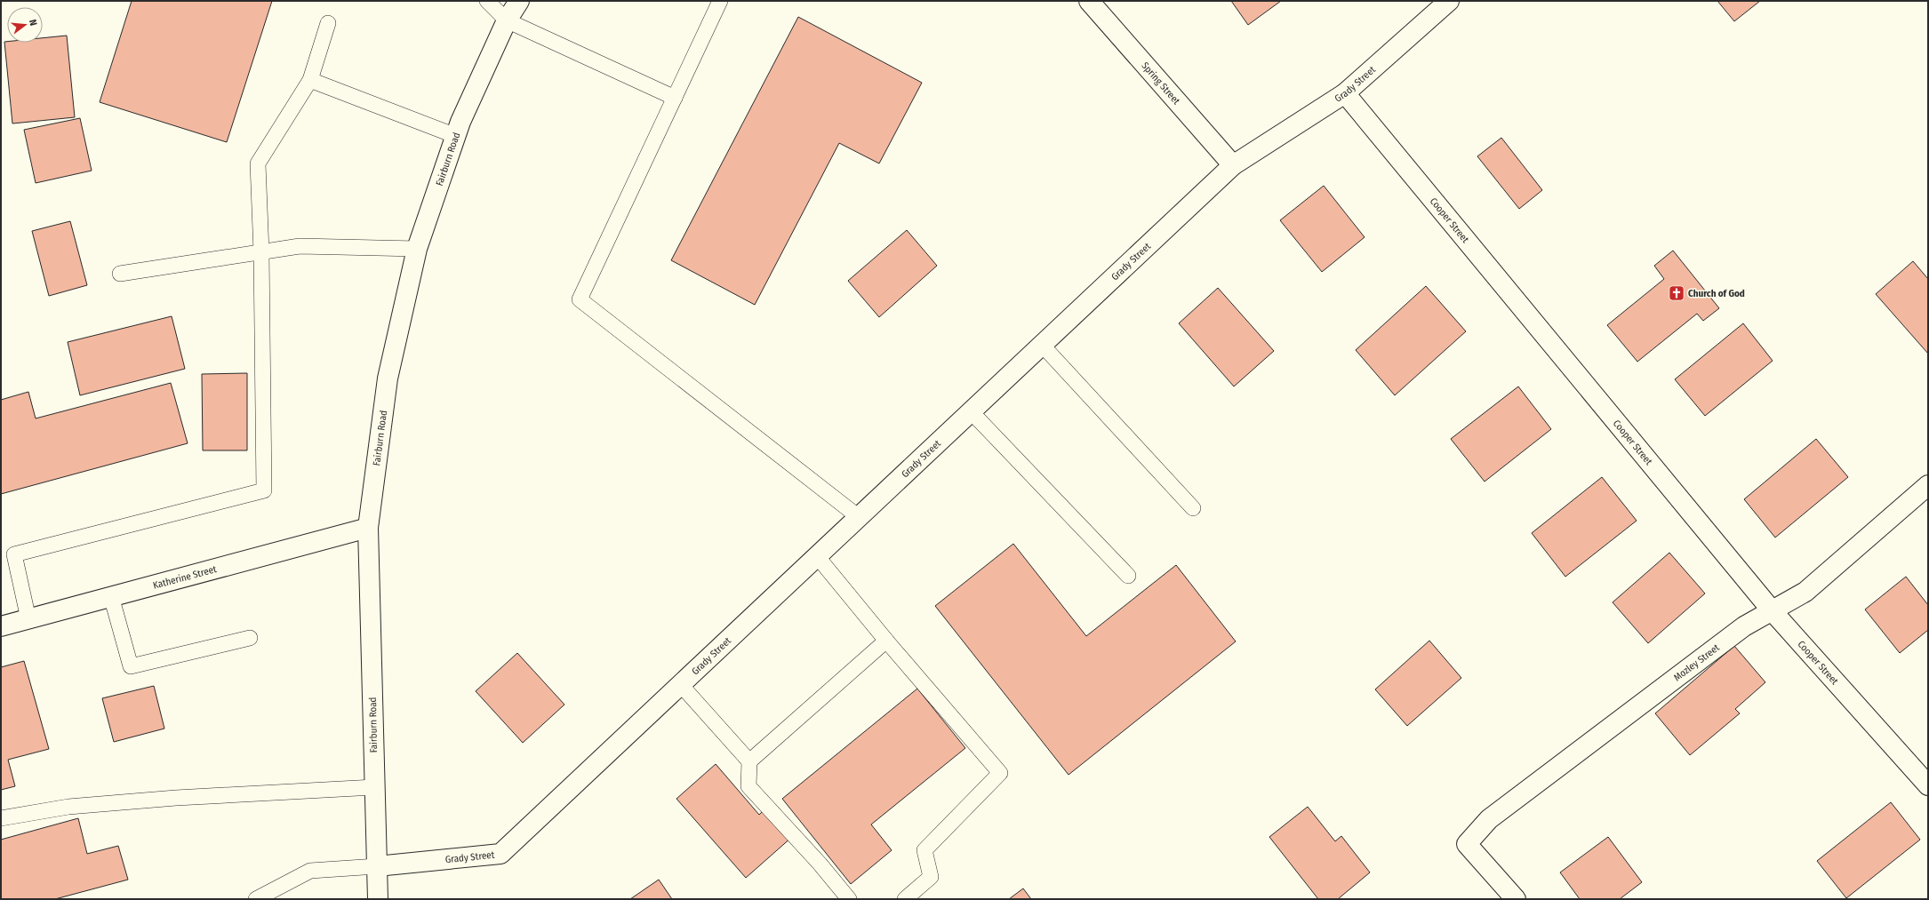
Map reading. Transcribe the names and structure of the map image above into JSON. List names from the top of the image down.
{
  "streets": {
    "street": [
      "Spring Street",
      "Grady Street",
      "Fairburn Road",
      "Cooper Street",
      "Katherine Street",
      "Mozley Street"
    ]
  },
  "crossings": [
    ["Spring Street", "Grady Street"],
    ["Grady Street", "Fairburn Road"],
    ["Grady Street", "Cooper Street"],
    ["Fairburn Road", "Katherine Street"],
    ["Cooper Street", "Mozley Street"]
  ],
  "places": {
    "church": ["Church of God"]
  },
  "north": "right"
}
